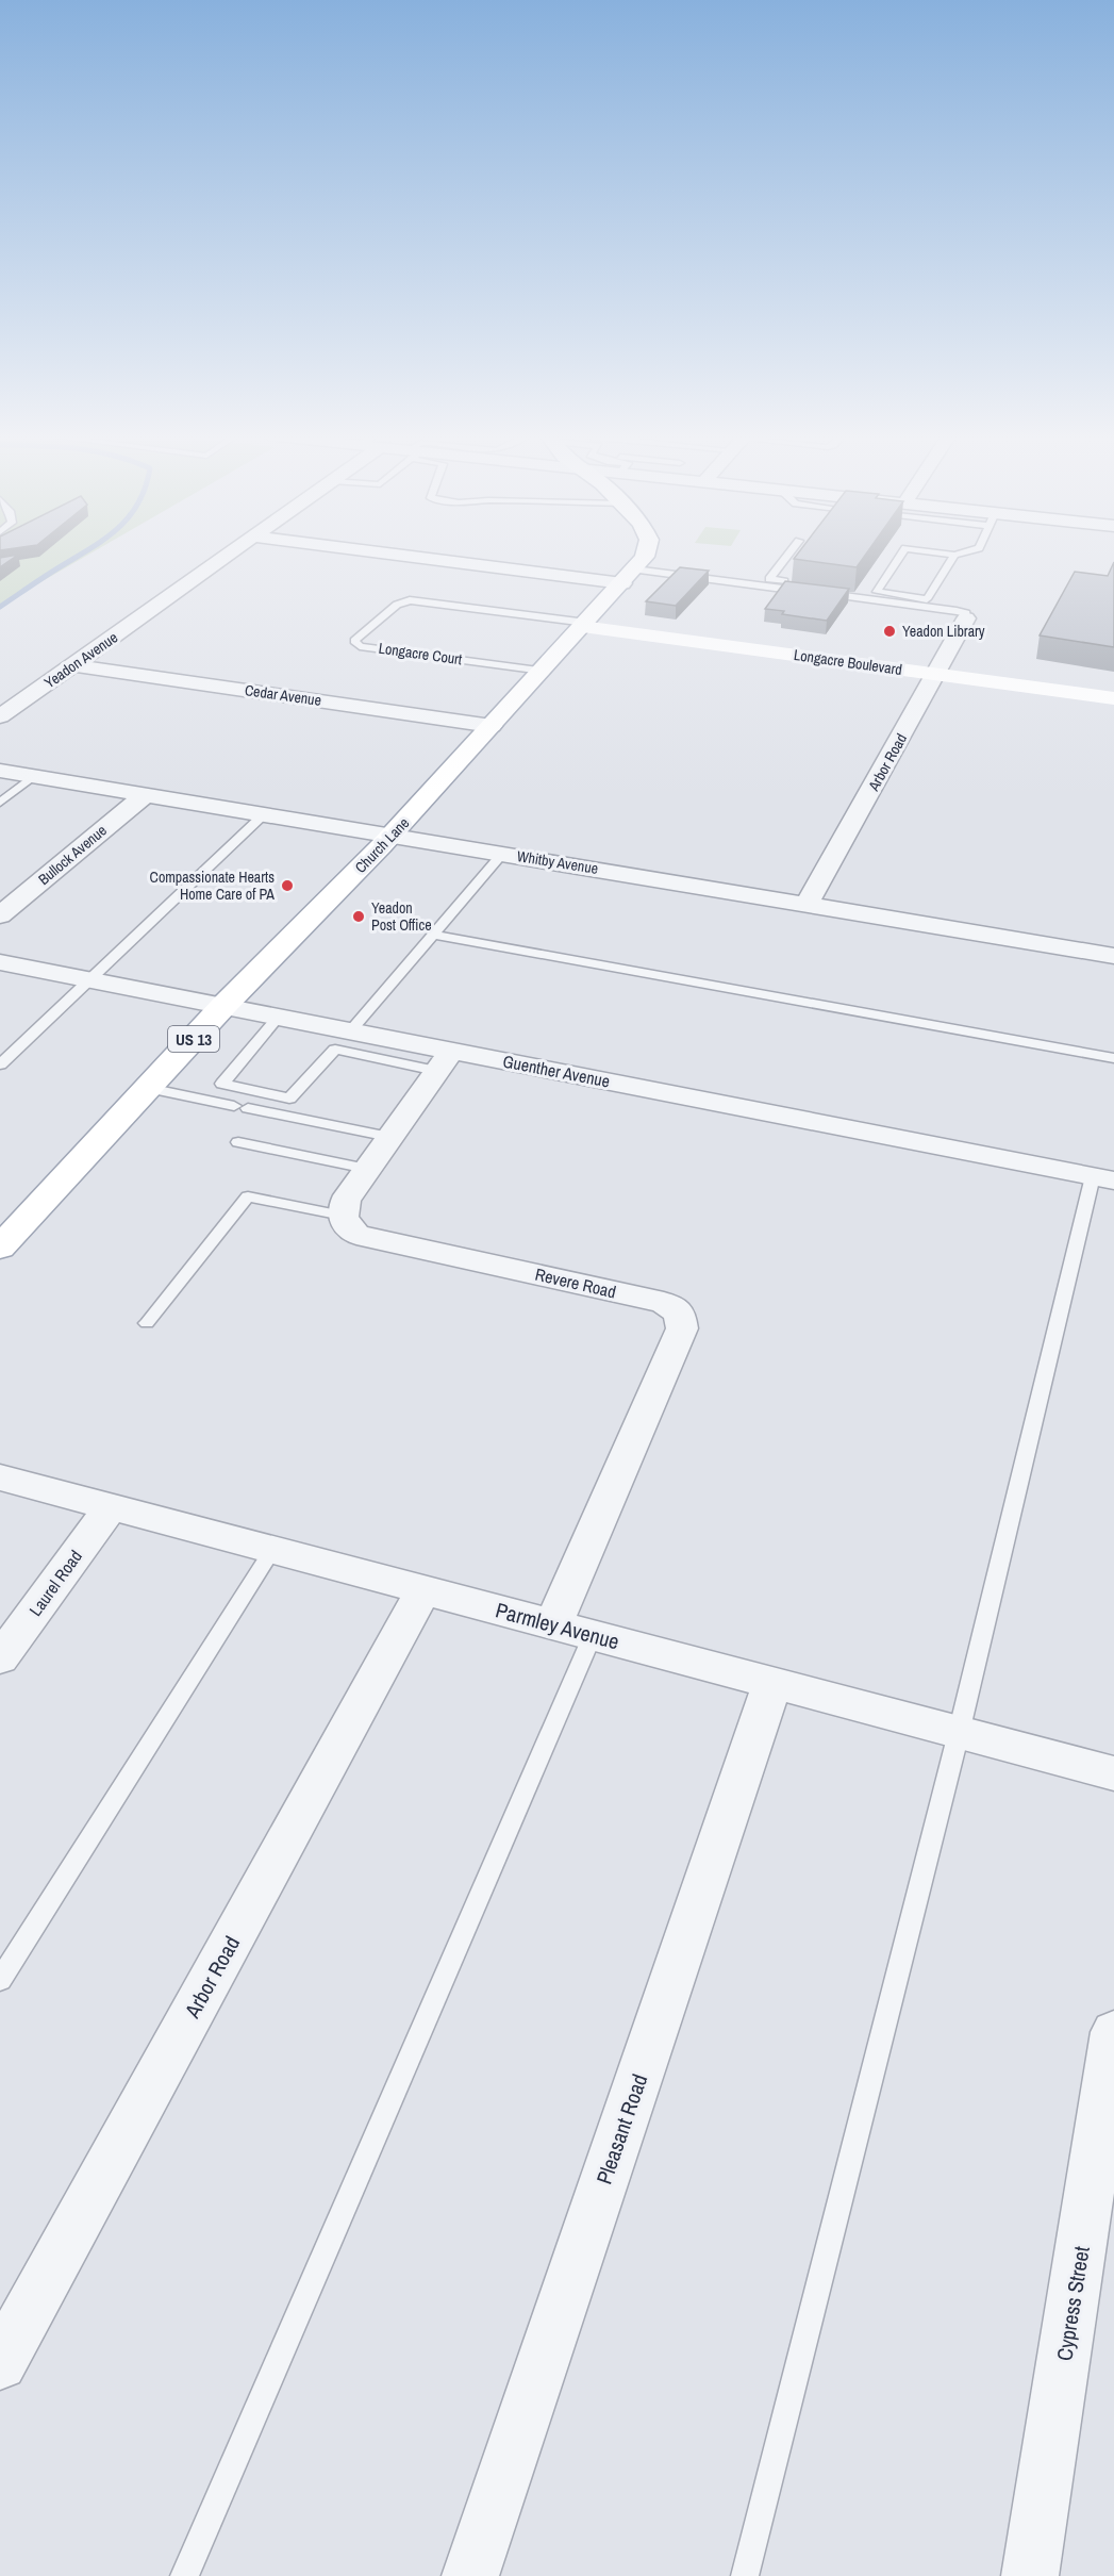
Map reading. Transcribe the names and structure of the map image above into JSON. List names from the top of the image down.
{
  "streets": {
    "main road": ["Longacre Boulevard", "Church Lane", "US 13"],
    "street": [
      "Yeadon Avenue",
      "Cedar Avenue",
      "Arbor Road",
      "Bullock Avenue",
      "Whitby Avenue",
      "Guenther Avenue",
      "Revere Road",
      "Laurel Road",
      "Parmley Avenue",
      "Pleasant Road",
      "Cypress Street"
    ],
    "lane": ["Longacre Court"]
  },
  "crossings": [
    ["Longacre Court", "Longacre Boulevard"],
    ["Longacre Court", "Church Lane"],
    ["Yeadon Avenue", "Cedar Avenue"],
    ["Longacre Boulevard", "Arbor Road"],
    ["Longacre Boulevard", "Church Lane"],
    ["Cedar Avenue", "Church Lane"],
    ["Arbor Road", "Whitby Avenue"],
    ["Arbor Road", "Parmley Avenue"],
    ["Church Lane", "Whitby Avenue"],
    ["Church Lane", "Guenther Avenue"],
    ["Bullock Avenue", "Whitby Avenue"],
    ["Revere Road", "Parmley Avenue"],
    ["Laurel Road", "Parmley Avenue"],
    ["Parmley Avenue", "Pleasant Road"]
  ],
  "places": ["Yeadon Library", "Compassionate Hearts Home Care of PA", "Yeadon Post Office"]
}
